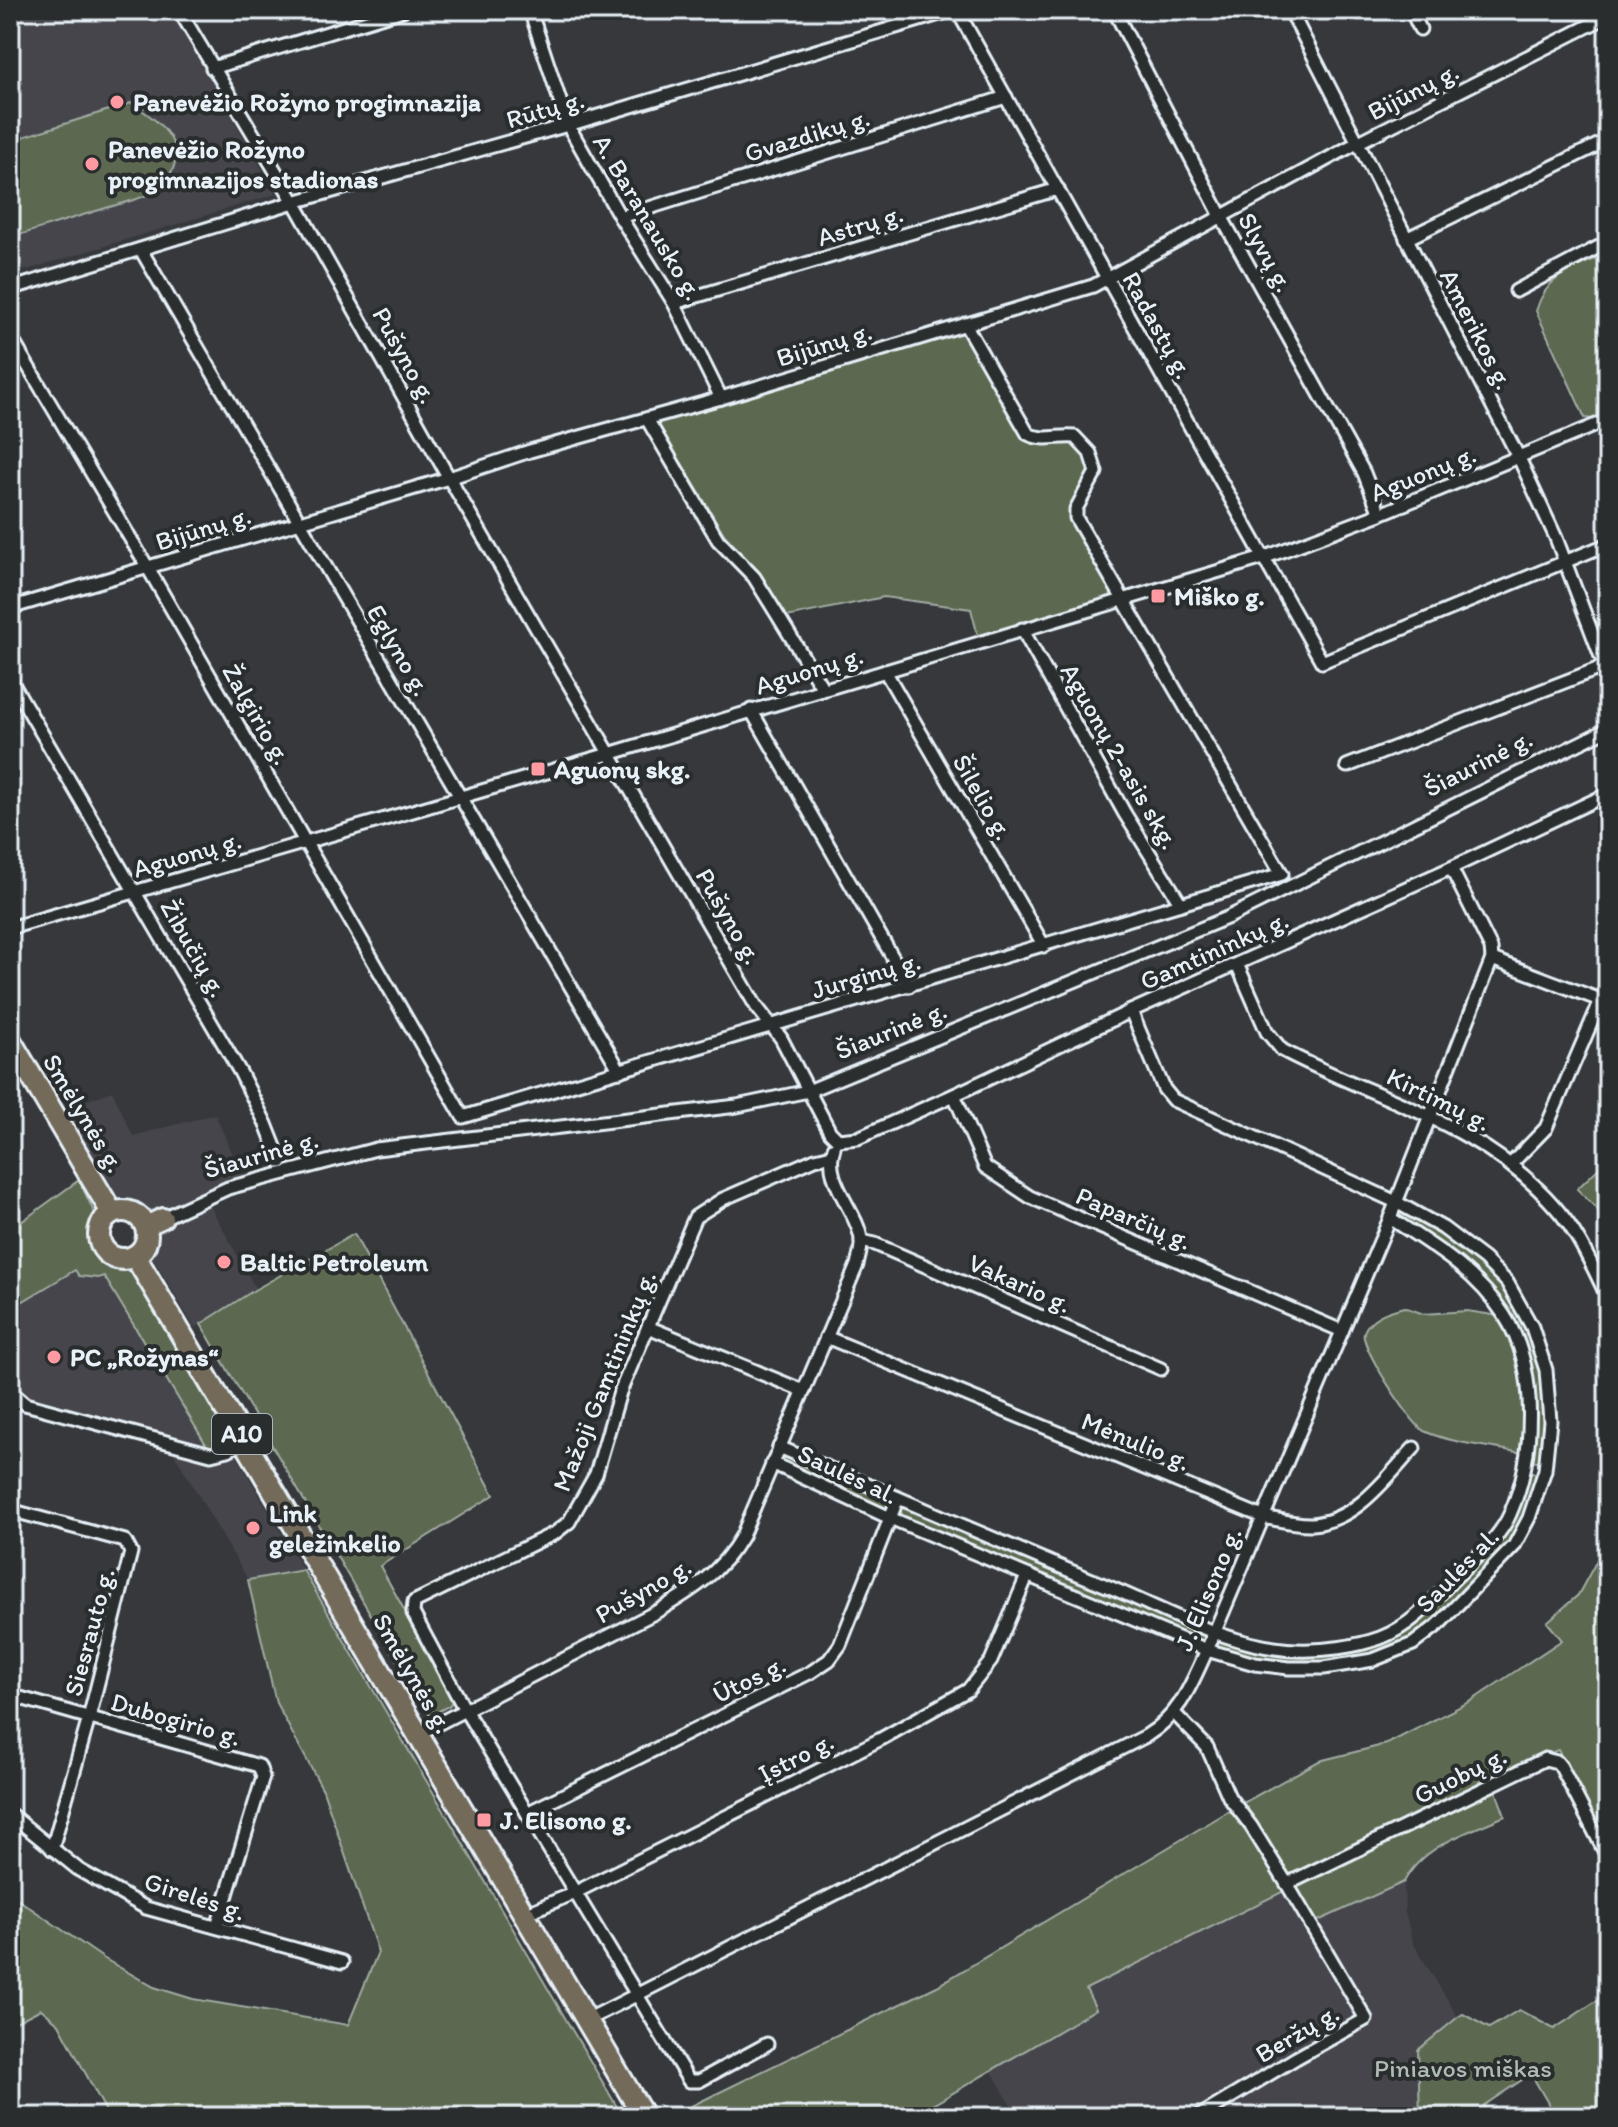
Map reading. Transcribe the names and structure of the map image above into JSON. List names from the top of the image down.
{
  "streets": {
    "highway": ["Smėlynės g.", "A10"],
    "street": [
      "Bijūnų g.",
      "Rūtų g.",
      "Gvazdikų g.",
      "A. Baranausko g.",
      "Astrų g.",
      "Slyvų g.",
      "Radastų g.",
      "Amerikos g.",
      "Pušyno g.",
      "Aguonų g.",
      "Eglyno g.",
      "Žalgirio g.",
      "Aguonų 2-asis skg.",
      "Šiaurinė g.",
      "Šilelio g.",
      "Žibučių g.",
      "Gamtininkų g.",
      "Jurginų g.",
      "Kirtimų g.",
      "Paparčių g.",
      "Vakario g.",
      "Mažoji Gamtininkų g.",
      "Mėnulio g.",
      "Saulės al.",
      "J. Elisono g.",
      "Siesrauto g.",
      "Ūtos g.",
      "Dubogirio g.",
      "Įstro g.",
      "Guobų g.",
      "Girelės g.",
      "Beržų g."
    ]
  },
  "crossings": [
    ["Bijūnų g.", "A. Baranausko g."],
    ["Bijūnų g.", "Slyvų g."],
    ["Bijūnų g.", "Radastų g."],
    ["Bijūnų g.", "Amerikos g."],
    ["Bijūnų g.", "Pušyno g."],
    ["Bijūnų g.", "Eglyno g."],
    ["Bijūnų g.", "Žalgirio g."],
    ["Rūtų g.", "A. Baranausko g."],
    ["Rūtų g.", "Radastų g."],
    ["Rūtų g.", "Pušyno g."],
    ["Rūtų g.", "Eglyno g."],
    ["Gvazdikų g.", "A. Baranausko g."],
    ["Gvazdikų g.", "Radastų g."],
    ["A. Baranausko g.", "Astrų g."],
    ["Astrų g.", "Radastų g."],
    ["Slyvų g.", "Aguonų g."],
    ["Radastų g.", "Amerikos g."],
    ["Radastų g.", "Aguonų g."],
    ["Amerikos g.", "Aguonų g."],
    ["Pušyno g.", "Aguonų g."],
    ["Pušyno g.", "Šiaurinė g."],
    ["Pušyno g.", "Gamtininkų g."],
    ["Pušyno g.", "Jurginų g."],
    ["Pušyno g.", "Smėlynės g."],
    ["Pušyno g.", "Vakario g."],
    ["Pušyno g.", "Mažoji Gamtininkų g."],
    ["Pušyno g.", "Mėnulio g."],
    ["Pušyno g.", "Saulės al."],
    ["Aguonų g.", "Eglyno g."],
    ["Aguonų g.", "Žalgirio g."],
    ["Aguonų g.", "Aguonų 2-asis skg."],
    ["Aguonų g.", "Šilelio g."],
    ["Aguonų g.", "Žibučių g."],
    ["Aguonų g.", "Jurginų g."],
    ["Eglyno g.", "Jurginų g."],
    ["Žalgirio g.", "Jurginų g."],
    ["Aguonų 2-asis skg.", "Jurginų g."],
    ["Šiaurinė g.", "Smėlynės g."],
    ["Šilelio g.", "Jurginų g."],
    ["Gamtininkų g.", "Kirtimų g."],
    ["Gamtininkų g.", "Paparčių g."],
    ["Gamtininkų g.", "Saulės al."],
    ["Kirtimų g.", "J. Elisono g."],
    ["Smėlynės g.", "J. Elisono g."],
    ["Smėlynės g.", "Įstro g."],
    ["Paparčių g.", "J. Elisono g."],
    ["Mažoji Gamtininkų g.", "J. Elisono g."],
    ["Mažoji Gamtininkų g.", "Ūtos g."],
    ["Mažoji Gamtininkų g.", "Įstro g."],
    ["Mėnulio g.", "J. Elisono g."],
    ["Saulės al.", "J. Elisono g."],
    ["Saulės al.", "Ūtos g."],
    ["Saulės al.", "Įstro g."],
    ["Siesrauto g.", "Dubogirio g."],
    ["Siesrauto g.", "Girelės g."],
    ["Dubogirio g.", "Girelės g."],
    ["Guobų g.", "Beržų g."]
  ],
  "parks": ["Piniavos miškas"],
  "places": {
    "other": [
      "Panevėžio Rožyno progimnazija",
      "Panevėžio Rožyno progimnazijos stadionas",
      "Baltic Petroleum",
      "PC „Rožynas“",
      "Link geležinkelio"
    ],
    "transit": ["Miško g.", "Aguonų skg.", "J. Elisono g."]
  }
}
